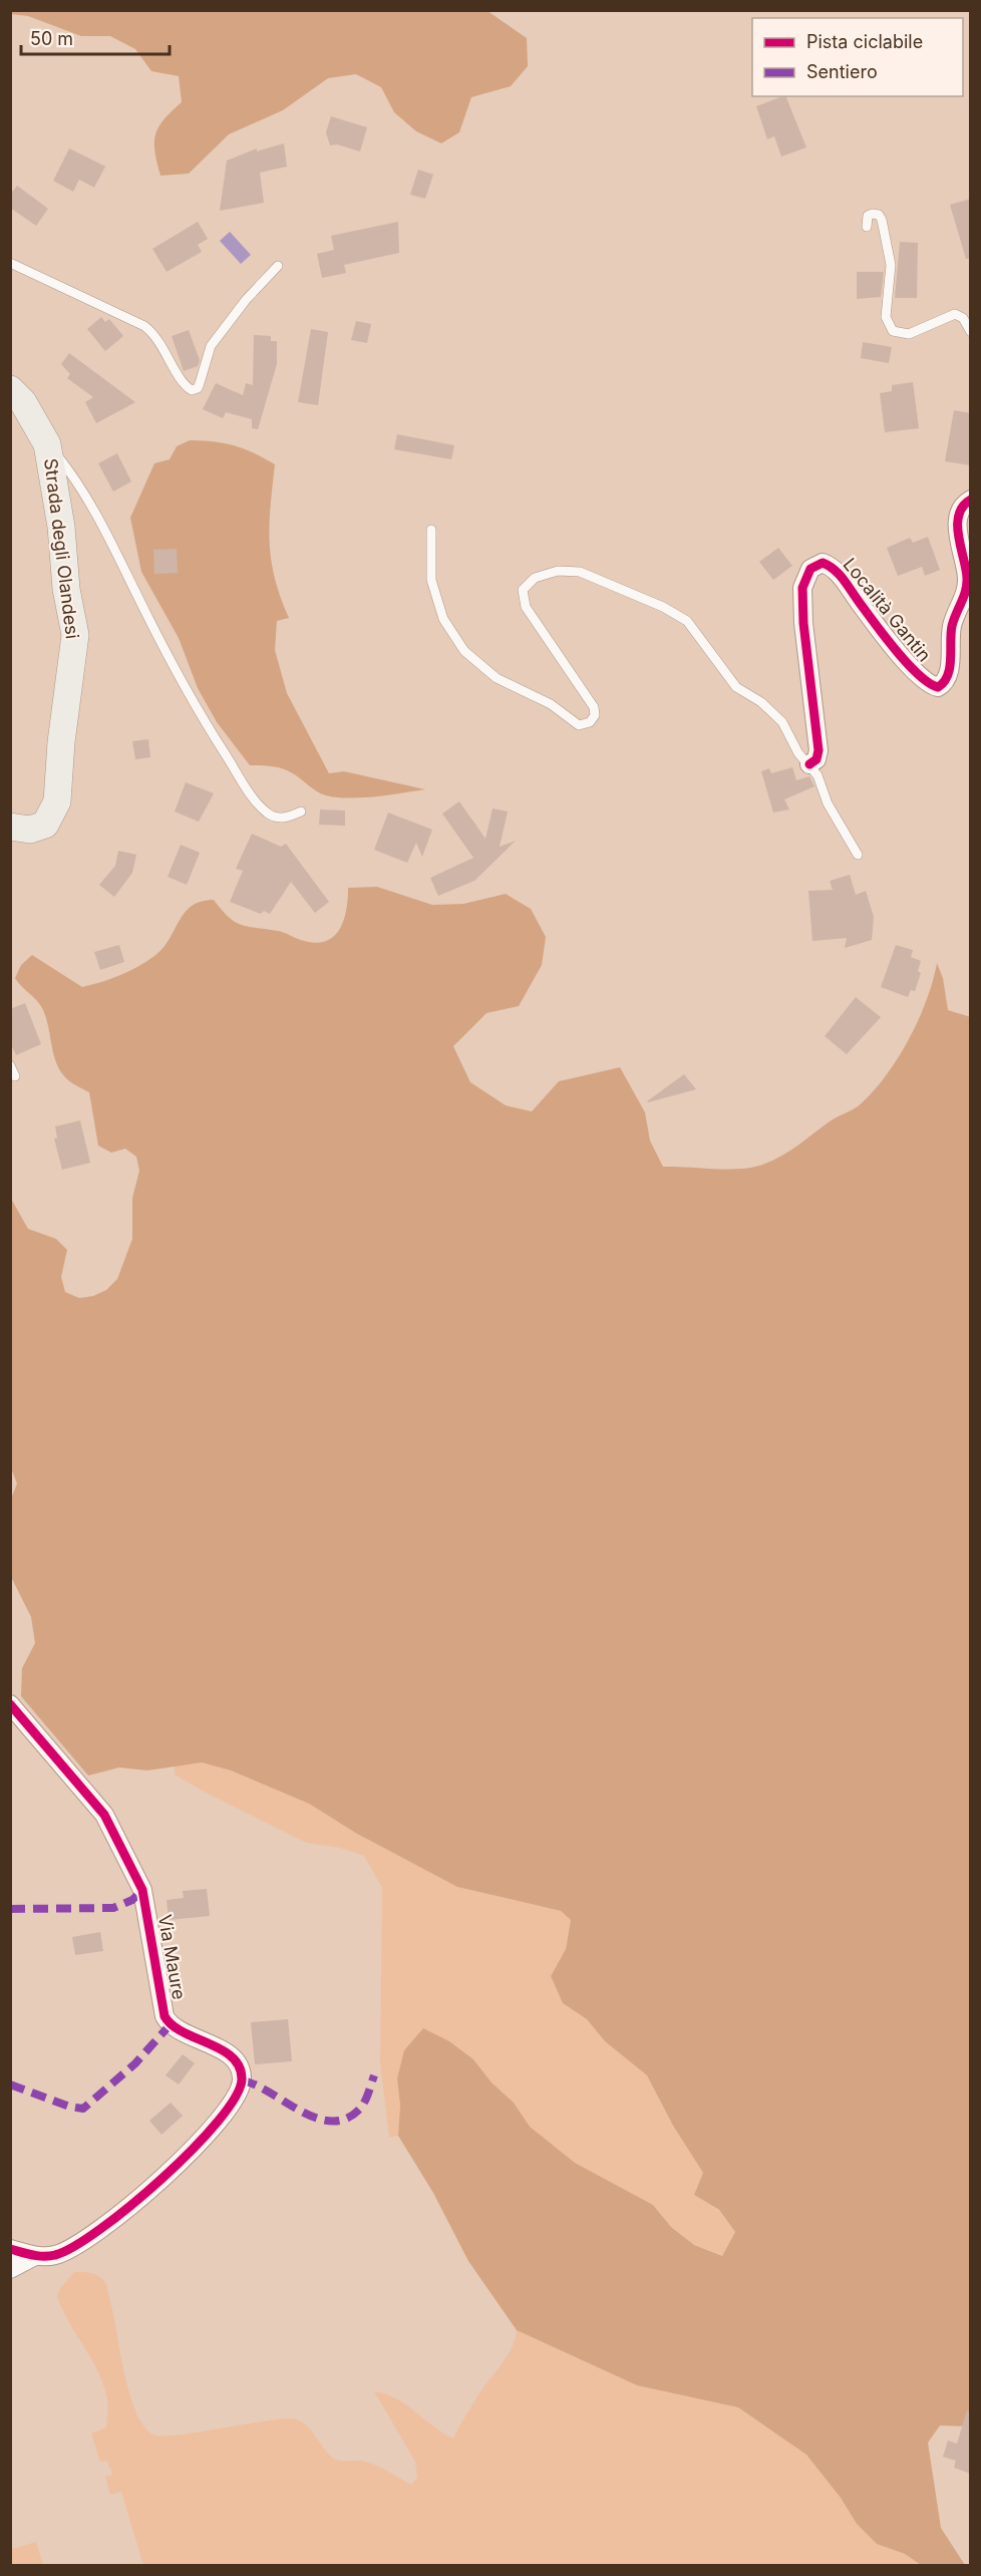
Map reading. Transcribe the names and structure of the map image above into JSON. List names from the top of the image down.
{
  "streets": {
    "main road": ["Strada degli Olandesi"],
    "street": ["Località Gantin", "Via Maure"]
  },
  "legend": ["Pista ciclabile", "Sentiero"],
  "scale_bar": "50 m"
}
